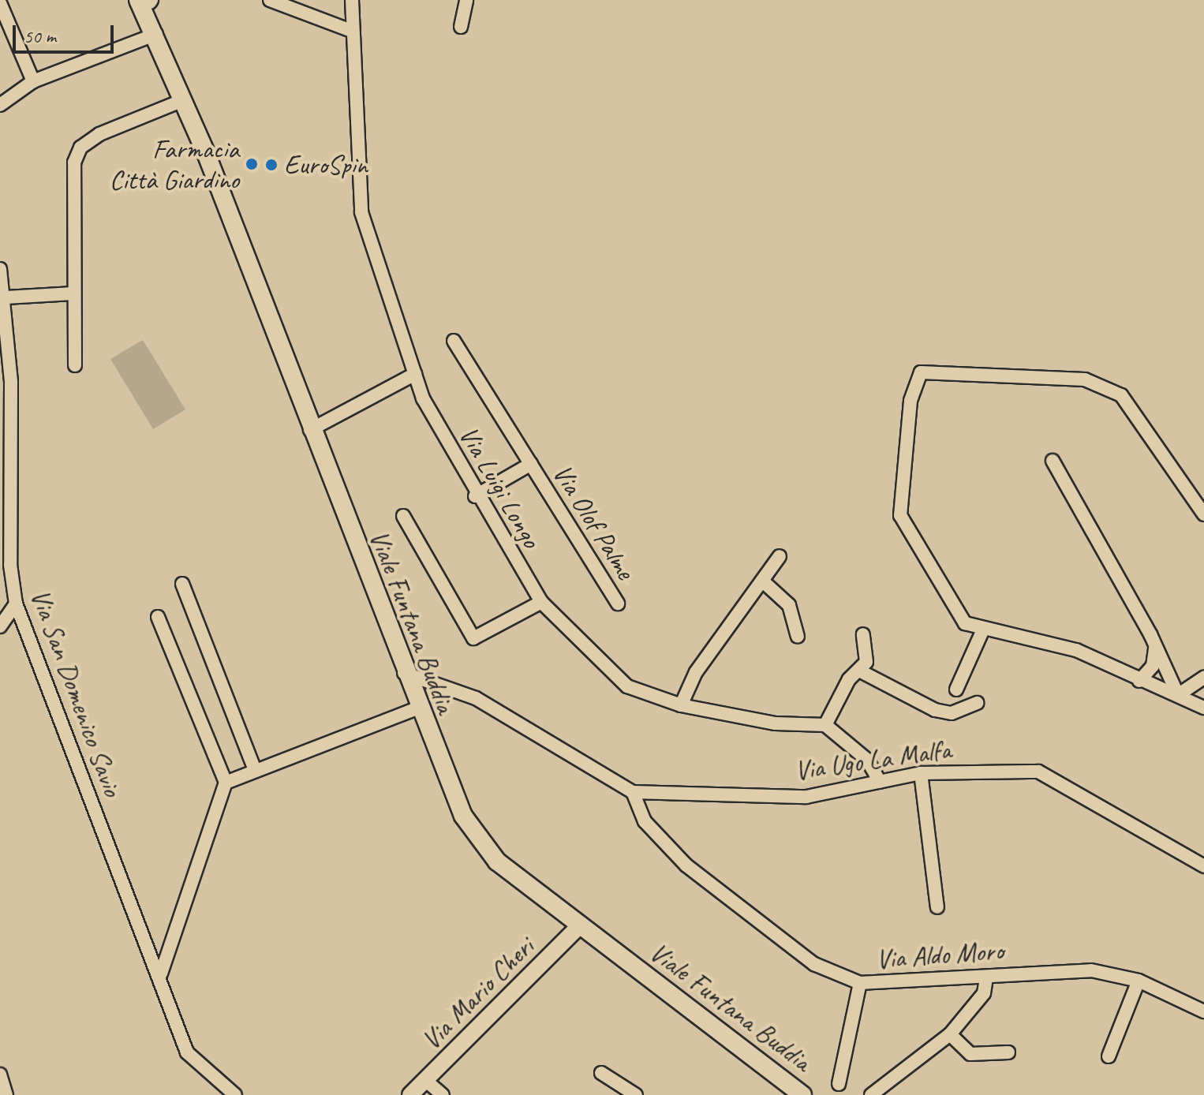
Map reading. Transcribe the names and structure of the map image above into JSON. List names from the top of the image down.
{
  "streets": {
    "main road": ["Viale Funtana Buddia"],
    "street": [
      "Via Luigi Longo",
      "Via Olof Palme",
      "Via San Domenico Savio",
      "Via Ugo La Malfa",
      "Via Aldo Moro",
      "Via Mario Cheri"
    ]
  },
  "crossings": [
    ["Via Luigi Longo", "Via Olof Palme"],
    ["Viale Funtana Buddia", "Via Ugo La Malfa"],
    ["Viale Funtana Buddia", "Via Mario Cheri"],
    ["Via Ugo La Malfa", "Via Aldo Moro"]
  ],
  "places": ["Farmacia Città Giardino", "EuroSpin"],
  "scale_bar": "50 m"
}
